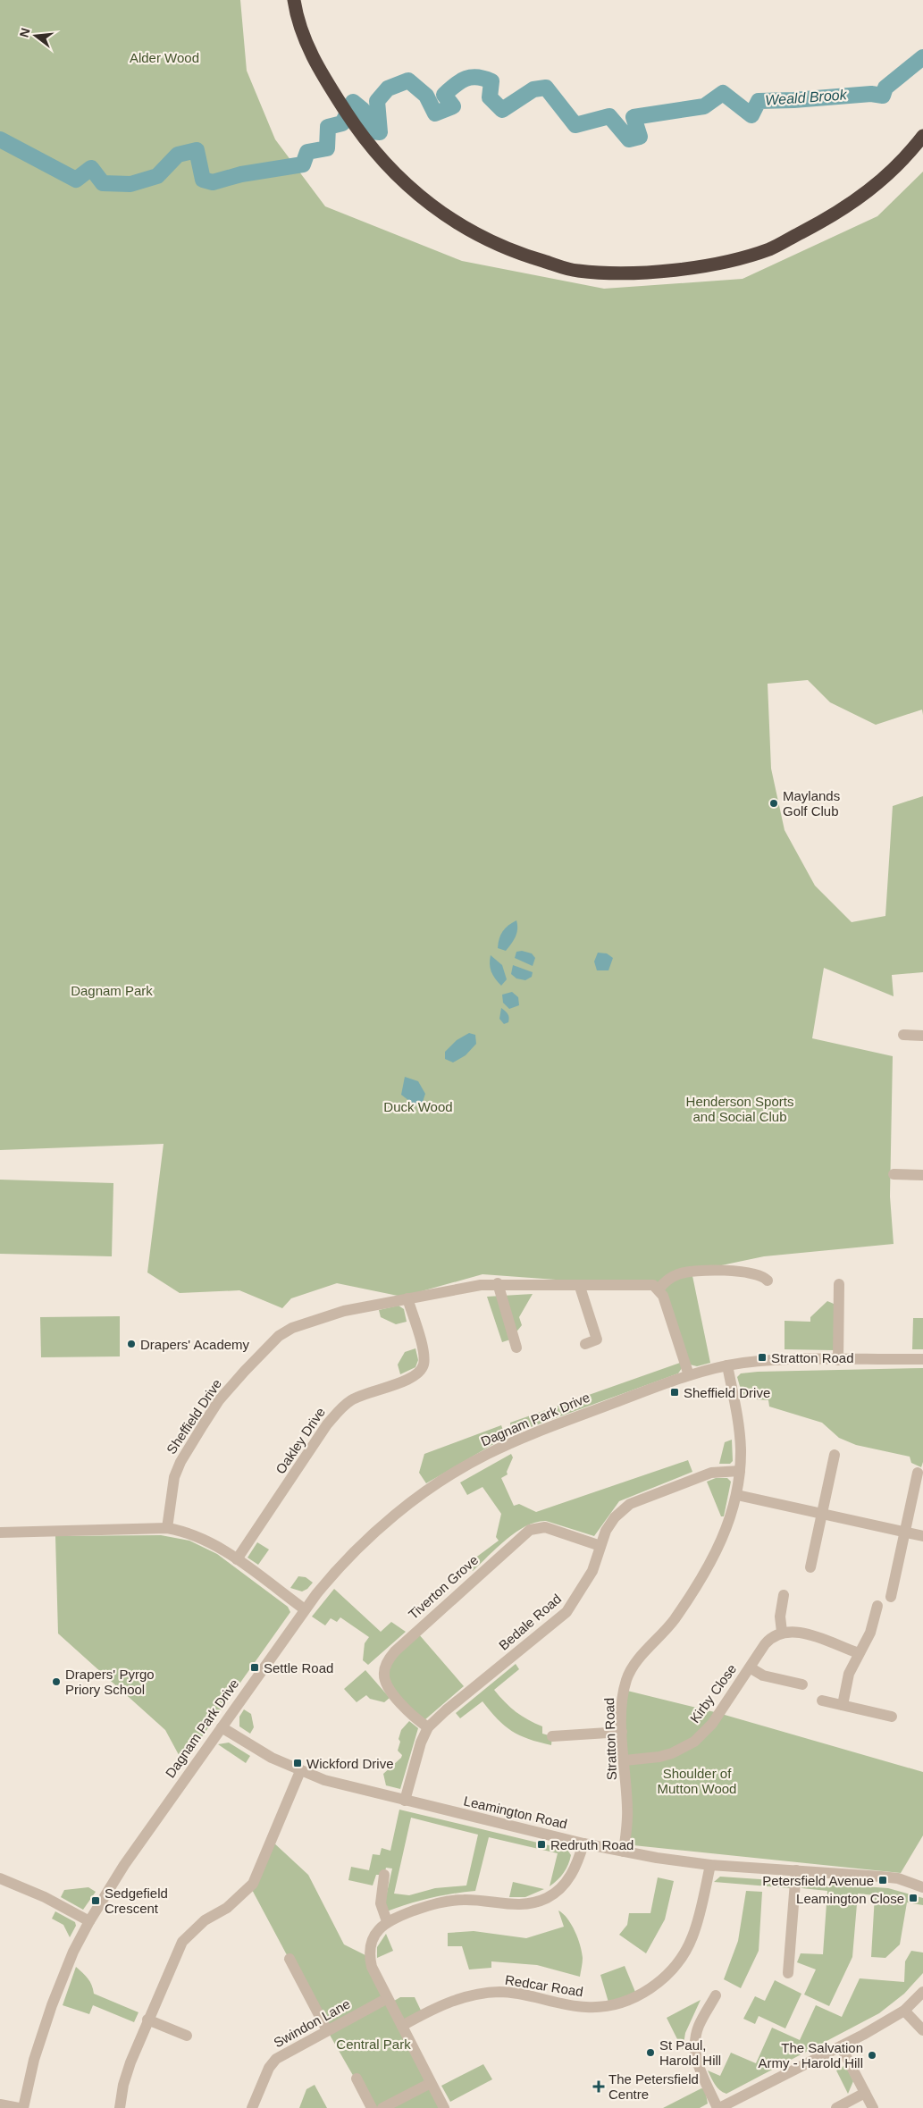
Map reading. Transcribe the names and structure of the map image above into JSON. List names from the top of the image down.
{
  "streets": {
    "street": [
      "Sheffield Drive",
      "Dagnam Park Drive",
      "Oakley Drive",
      "Tiverton Grove",
      "Bedale Road",
      "Kirby Close",
      "Stratton Road",
      "Leamington Road",
      "Redcar Road",
      "Swindon Lane"
    ]
  },
  "crossings": [
    ["Sheffield Drive", "Oakley Drive"],
    ["Dagnam Park Drive", "Stratton Road"],
    ["Dagnam Park Drive", "Leamington Road"],
    ["Tiverton Grove", "Bedale Road"],
    ["Bedale Road", "Stratton Road"],
    ["Bedale Road", "Leamington Road"],
    ["Kirby Close", "Stratton Road"],
    ["Stratton Road", "Leamington Road"],
    ["Leamington Road", "Redcar Road"]
  ],
  "water": ["Weald Brook"],
  "parks": [
    "Alder Wood",
    "Dagnam Park",
    "Henderson Sports and Social Club",
    "Duck Wood",
    "Shoulder of Mutton Wood",
    "Central Park"
  ],
  "places": {
    "other": [
      "Maylands Golf Club",
      "Drapers' Academy",
      "Drapers' Pyrgo Priory School",
      "St Paul, Harold Hill",
      "The Salvation Army - Harold Hill"
    ],
    "transit": [
      "Stratton Road",
      "Sheffield Drive",
      "Settle Road",
      "Wickford Drive",
      "Redruth Road",
      "Petersfield Avenue",
      "Leamington Close",
      "Sedgefield Crescent"
    ],
    "health": ["The Petersfield Centre"]
  },
  "north": "left"
}
